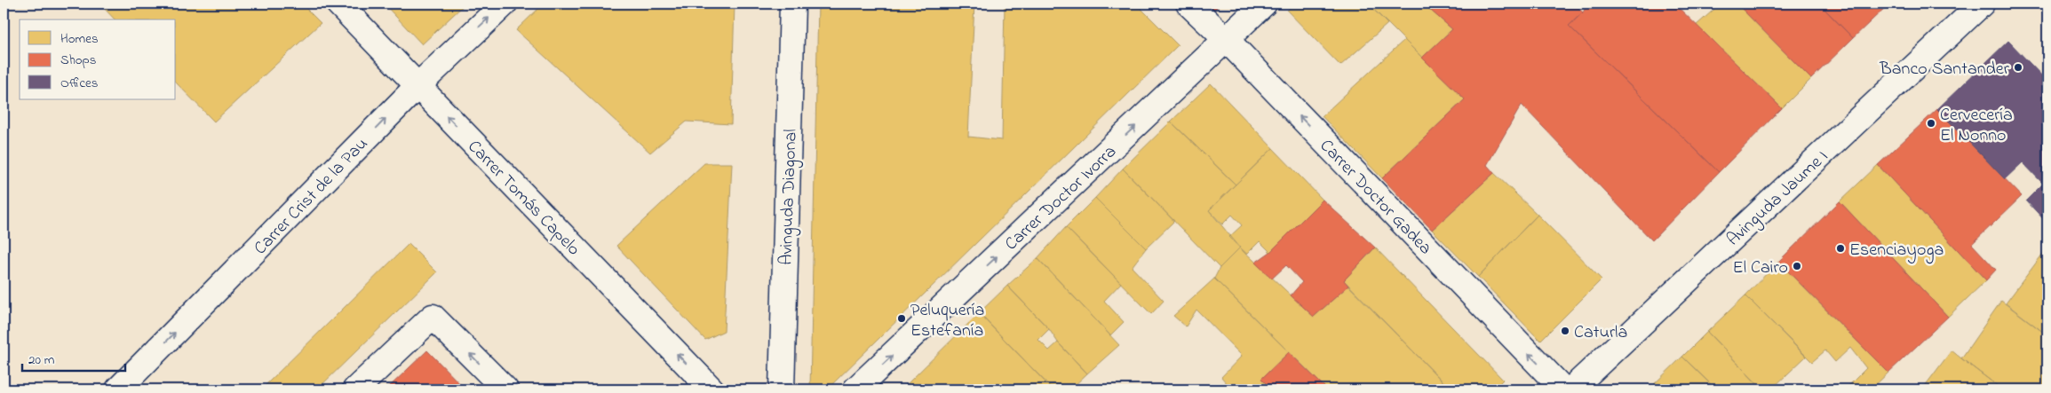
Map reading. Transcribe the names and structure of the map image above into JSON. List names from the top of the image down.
{
  "streets": {
    "street": [
      "Carrer Crist de la Pau",
      "Carrer Doctor Gadea",
      "Carrer Tomás Capelo",
      "Avinguda Diagonal",
      "Carrer Doctor Ivorra",
      "Avinguda Jaume I"
    ]
  },
  "crossings": [
    ["Carrer Crist de la Pau", "Carrer Tomás Capelo"],
    ["Carrer Doctor Gadea", "Carrer Doctor Ivorra"]
  ],
  "one_way": [
    "Carrer Crist de la Pau",
    "Carrer Doctor Gadea",
    "Carrer Tomás Capelo",
    "Carrer Doctor Ivorra"
  ],
  "places": [
    "Banco Santander",
    "Cervecería El Nonno",
    "Esenciayoga",
    "El Cairo",
    "Peluquería Estefanía",
    "Caturla"
  ],
  "legend": ["Homes", "Shops", "Offices"],
  "scale_bar": "20 m"
}
